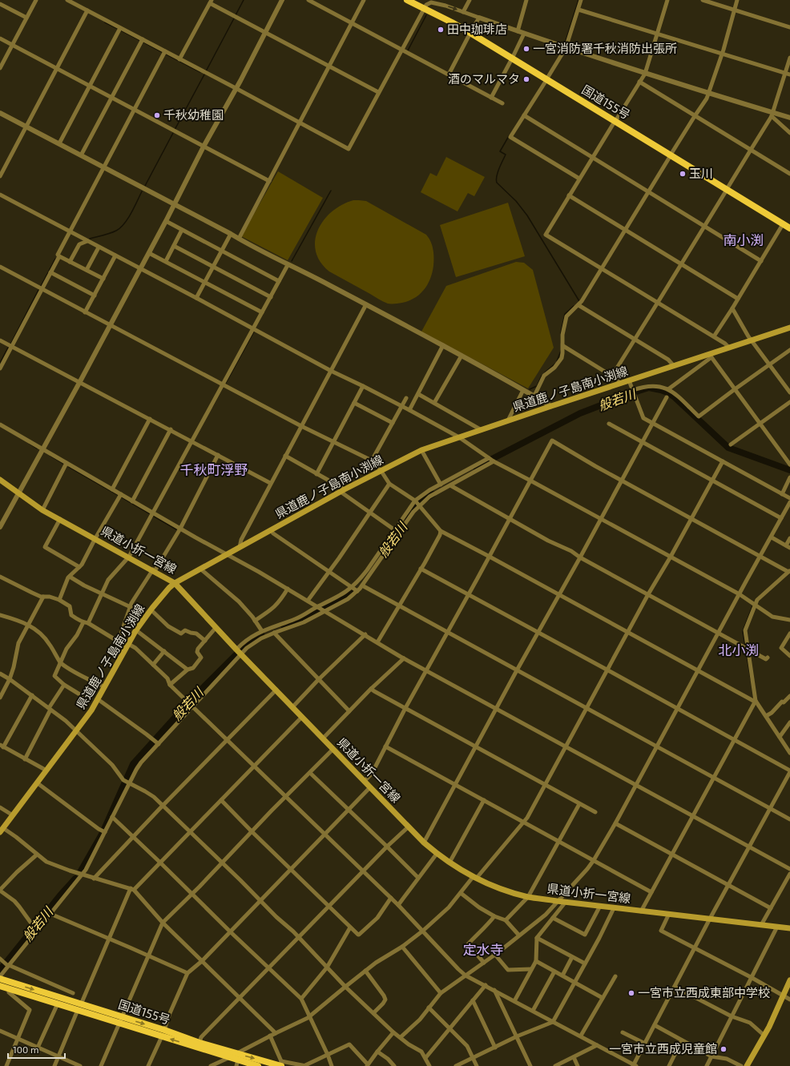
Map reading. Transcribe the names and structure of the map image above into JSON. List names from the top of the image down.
{
  "streets": {
    "highway": ["国道155号"],
    "main road": ["県道鹿ノ子島南小渕線", "県道小折一宮線"]
  },
  "crossings": [
    ["県道鹿ノ子島南小渕線", "県道小折一宮線"]
  ],
  "districts": [
    "南小渕",
    "千秋町浮野",
    "北小渕",
    "定水寺"
  ],
  "water": ["般若川"],
  "places": [
    "田中珈琲店",
    "一宮消防署千秋消防出張所",
    "酒のマルマタ",
    "千秋幼稚園",
    "玉川",
    "一宮市立西成東部中学校",
    "一宮市立西成児童館"
  ],
  "scale_bar": "100 m"
}
